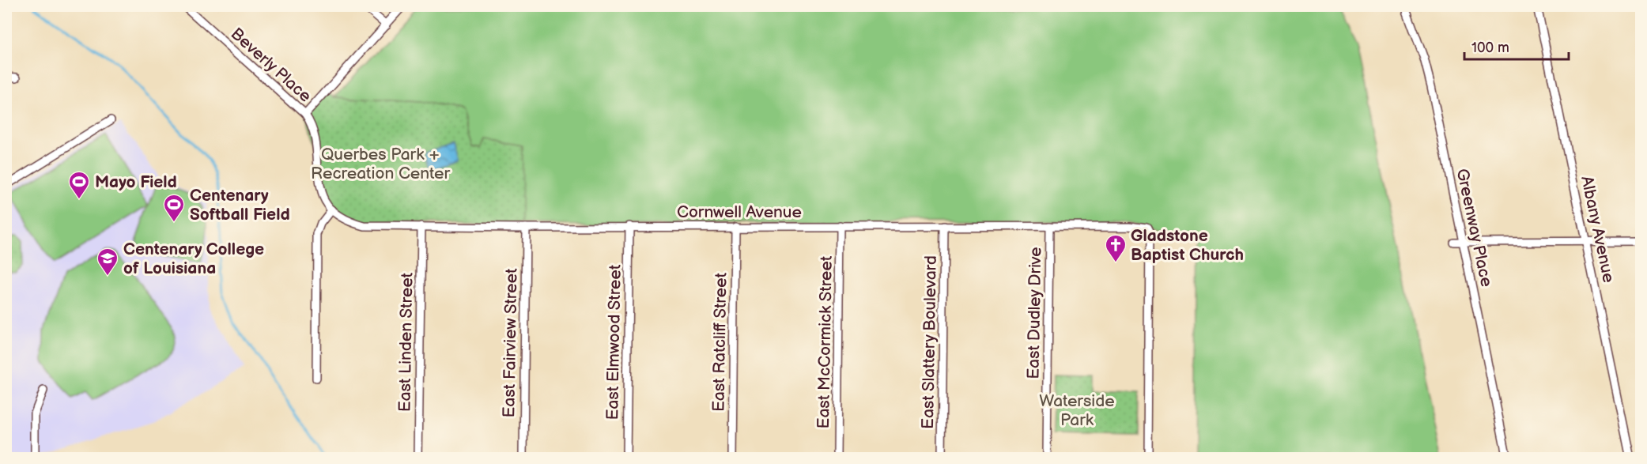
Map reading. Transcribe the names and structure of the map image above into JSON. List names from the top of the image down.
{
  "streets": {
    "street": [
      "Beverly Place",
      "Cornwell Avenue",
      "Greenway Place",
      "Albany Avenue",
      "East Dudley Drive",
      "East Linden Street",
      "East Elmwood Street",
      "East Ratcliff Street",
      "East McCormick Street",
      "East Slattery Boulevard",
      "East Fairview Street"
    ]
  },
  "crossings": [
    ["Beverly Place", "Cornwell Avenue"],
    ["Cornwell Avenue", "East Dudley Drive"],
    ["Cornwell Avenue", "East Linden Street"],
    ["Cornwell Avenue", "East Elmwood Street"],
    ["Cornwell Avenue", "East Ratcliff Street"],
    ["Cornwell Avenue", "East McCormick Street"],
    ["Cornwell Avenue", "East Slattery Boulevard"],
    ["Cornwell Avenue", "East Fairview Street"]
  ],
  "parks": ["Querbes Park + Recreation Center", "Waterside Park"],
  "places": {
    "sports": ["Mayo Field", "Centenary Softball Field"],
    "church": ["Gladstone Baptist Church"],
    "school or university": ["Centenary College of Louisiana"]
  },
  "scale_bar": "100 m"
}
